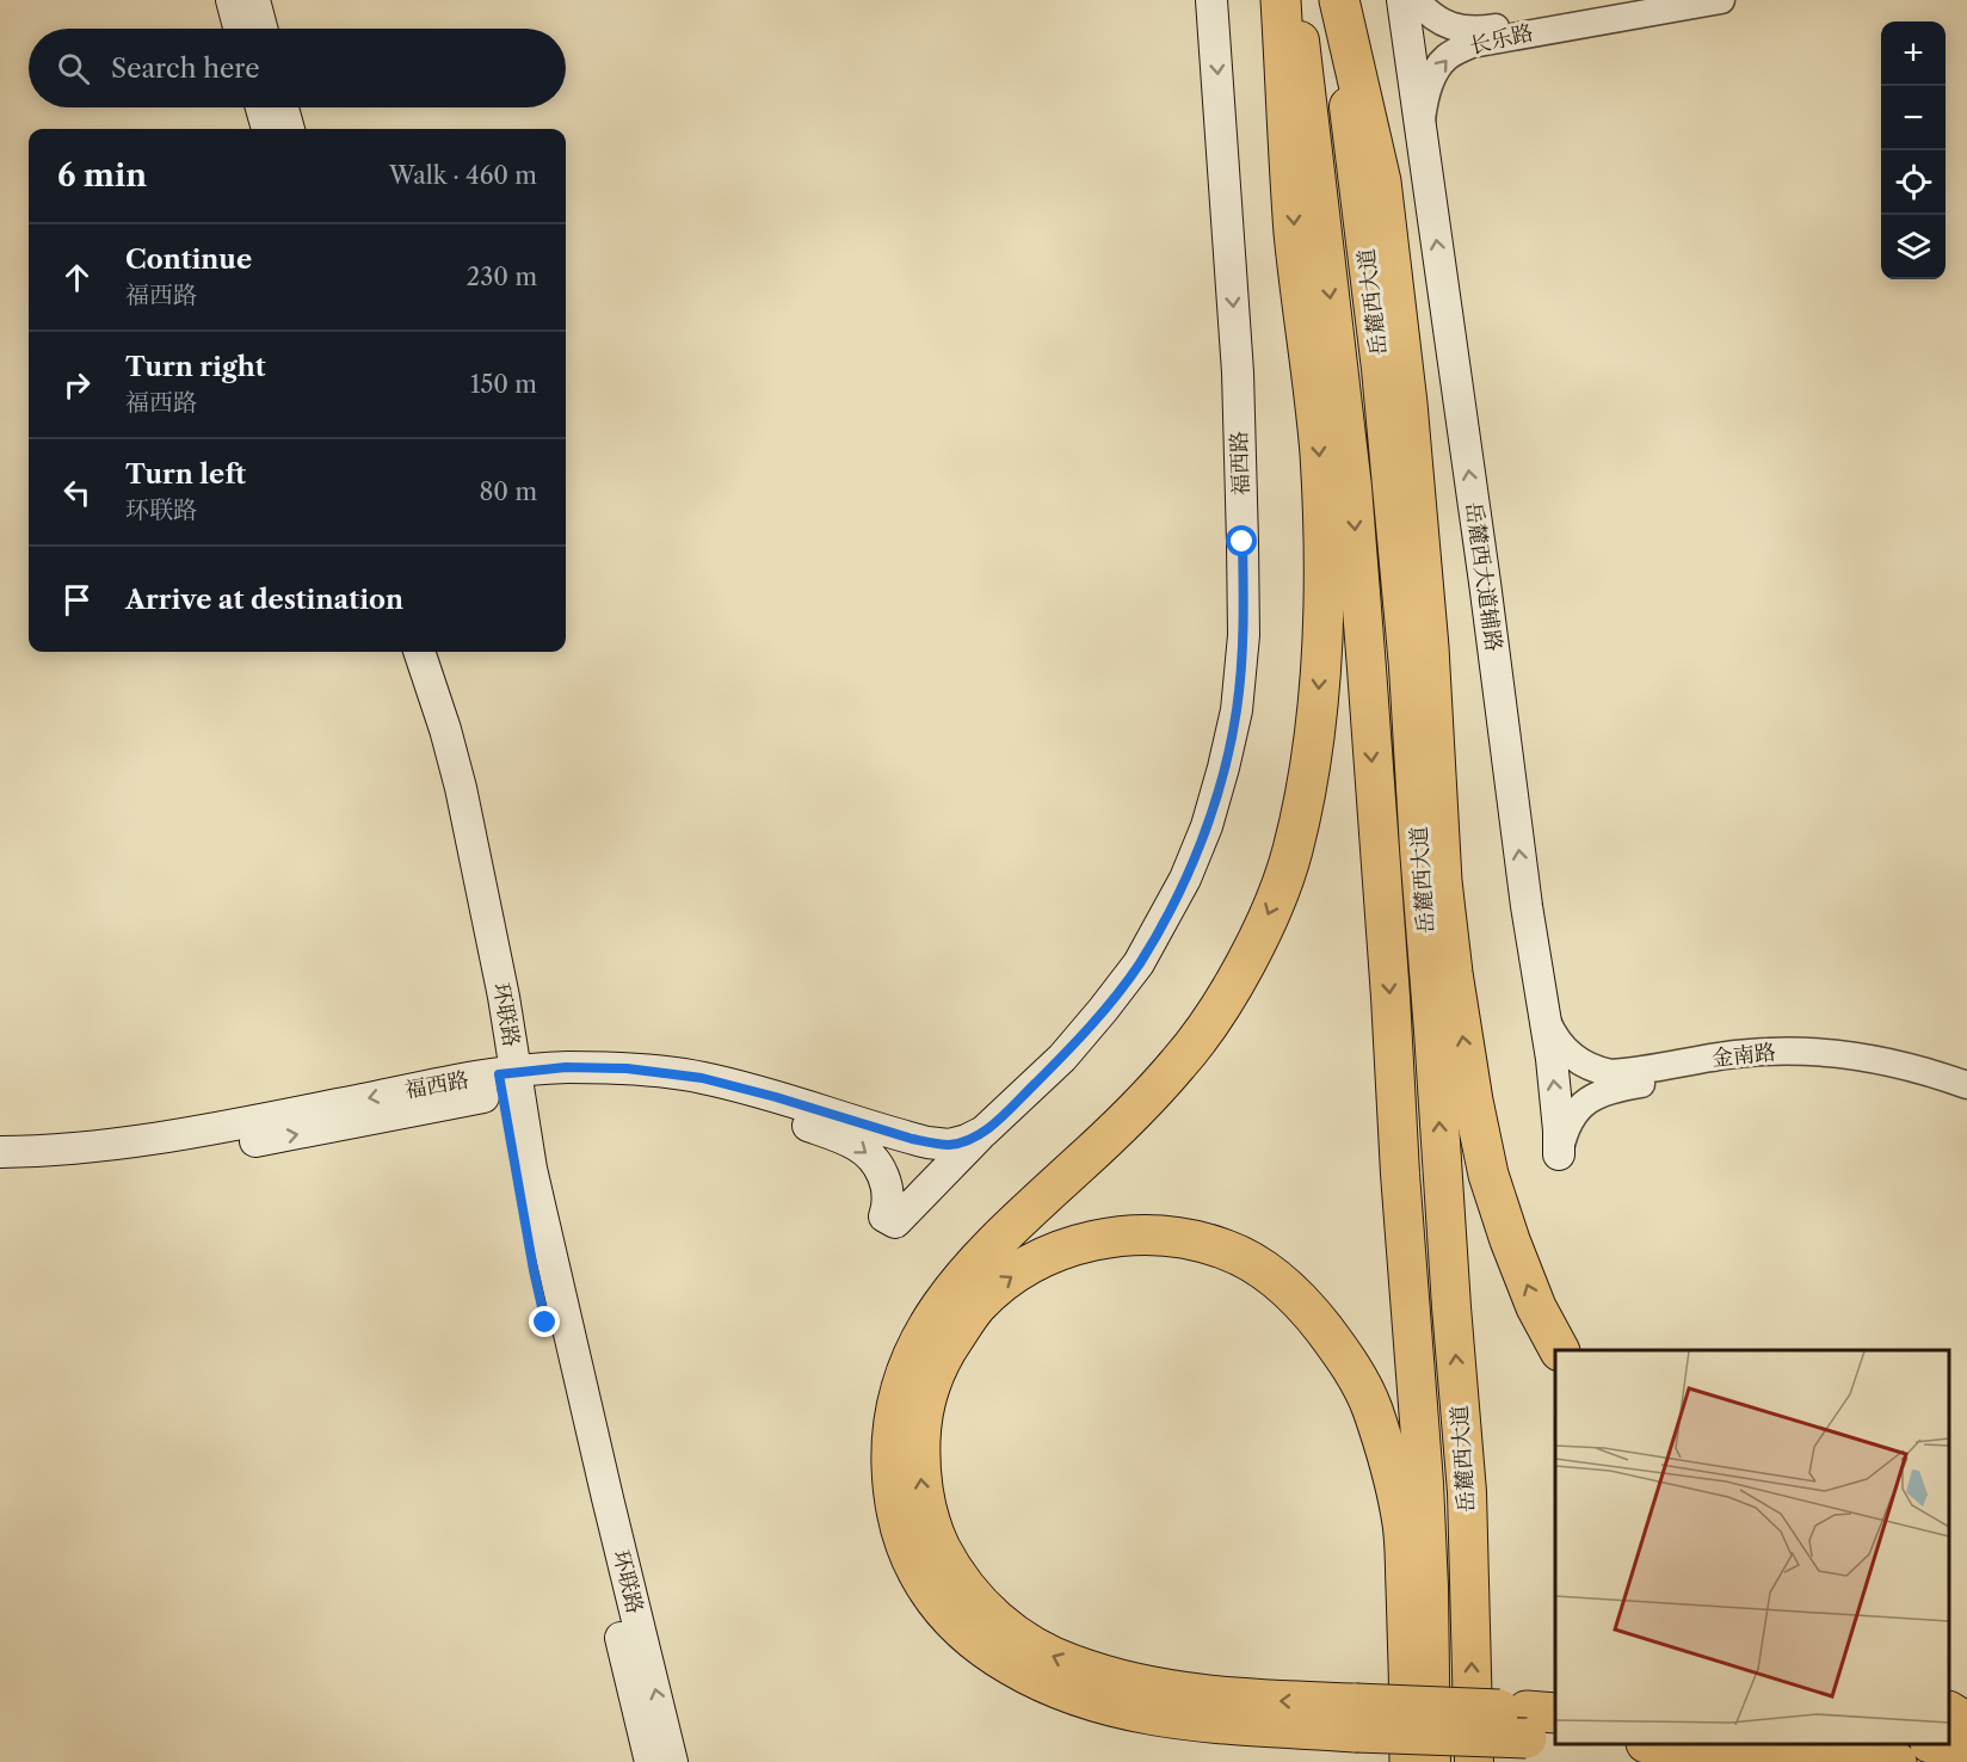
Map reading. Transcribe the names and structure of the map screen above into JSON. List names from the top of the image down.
{
  "streets": {
    "highway": ["岳麓西大道"],
    "main road": ["福西路", "岳麓西大道辅路", "环联路"],
    "street": ["长乐路", "金南路"]
  },
  "crossings": [
    ["长乐路", "岳麓西大道辅路"],
    ["福西路", "环联路"],
    ["岳麓西大道辅路", "金南路"]
  ],
  "one_way": ["长乐路", "福西路", "岳麓西大道辅路"],
  "page": {
    "map_buttons": ["+", "−"],
    "search": "Search here",
    "heading": ["6 min", "Walk · 460 m"],
    "list": [
      ["Continue", "福西路", "230 m"],
      ["Turn right", "福西路", "150 m"],
      ["Turn left", "环联路", "80 m"],
      "Arrive at destination"
    ]
  }
}
